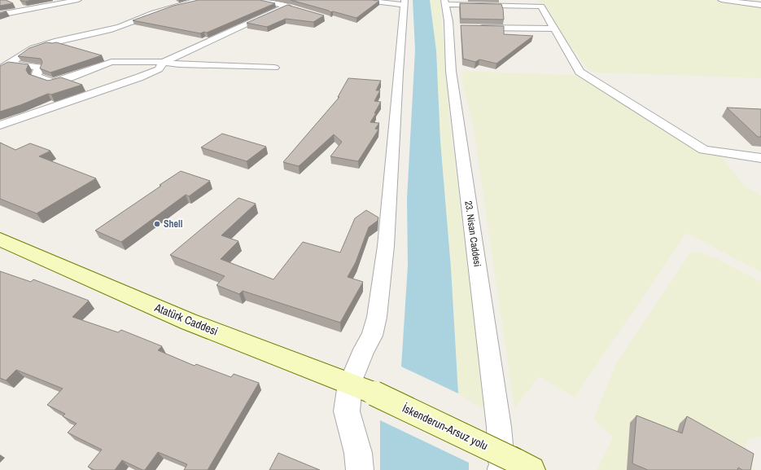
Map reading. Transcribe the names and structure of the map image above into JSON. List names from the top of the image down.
{
  "streets": {
    "main road": ["Atatürk Caddesi", "İskenderun-Arsuz yolu"],
    "street": ["23. Nisan Caddesi"]
  },
  "crossings": [
    ["23. Nisan Caddesi", "İskenderun-Arsuz yolu"],
    ["Atatürk Caddesi", "İskenderun-Arsuz yolu"]
  ],
  "places": ["Shell"]
}
